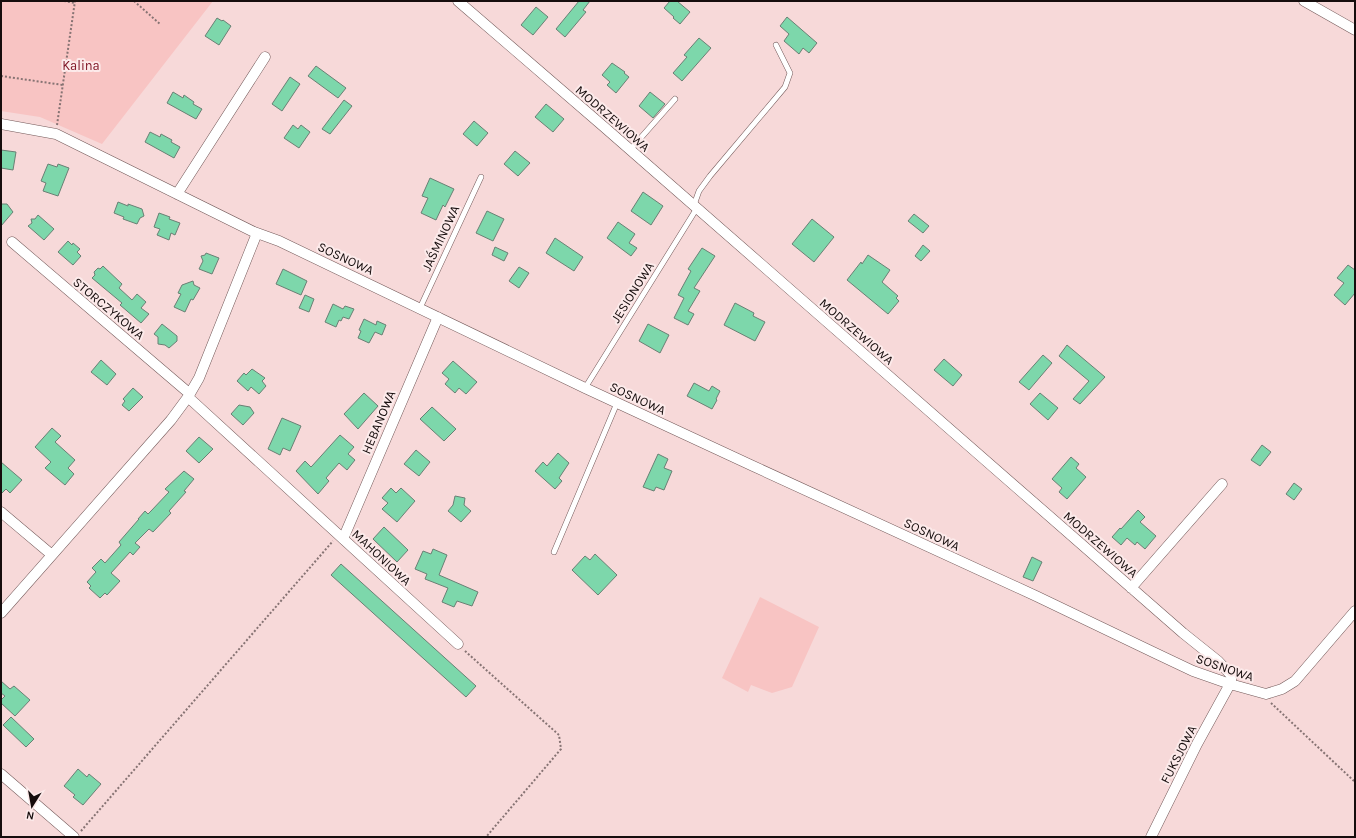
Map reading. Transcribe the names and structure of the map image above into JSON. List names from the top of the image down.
{
  "streets": {
    "street": [
      "MODRZEWIOWA",
      "SOSNOWA",
      "STORCZYKOWA",
      "HEBANOWA",
      "MAHONIOWA",
      "FUKSJOWA"
    ],
    "lane": ["JAŚMINOWA", "JESIONOWA"]
  },
  "crossings": [
    ["MODRZEWIOWA", "SOSNOWA"],
    ["MODRZEWIOWA", "JESIONOWA"],
    ["MODRZEWIOWA", "FUKSJOWA"],
    ["JAŚMINOWA", "SOSNOWA"],
    ["SOSNOWA", "JESIONOWA"],
    ["SOSNOWA", "HEBANOWA"],
    ["SOSNOWA", "FUKSJOWA"],
    ["STORCZYKOWA", "MAHONIOWA"],
    ["HEBANOWA", "MAHONIOWA"]
  ],
  "parks": ["Kalina"],
  "north": "bottom"
}
